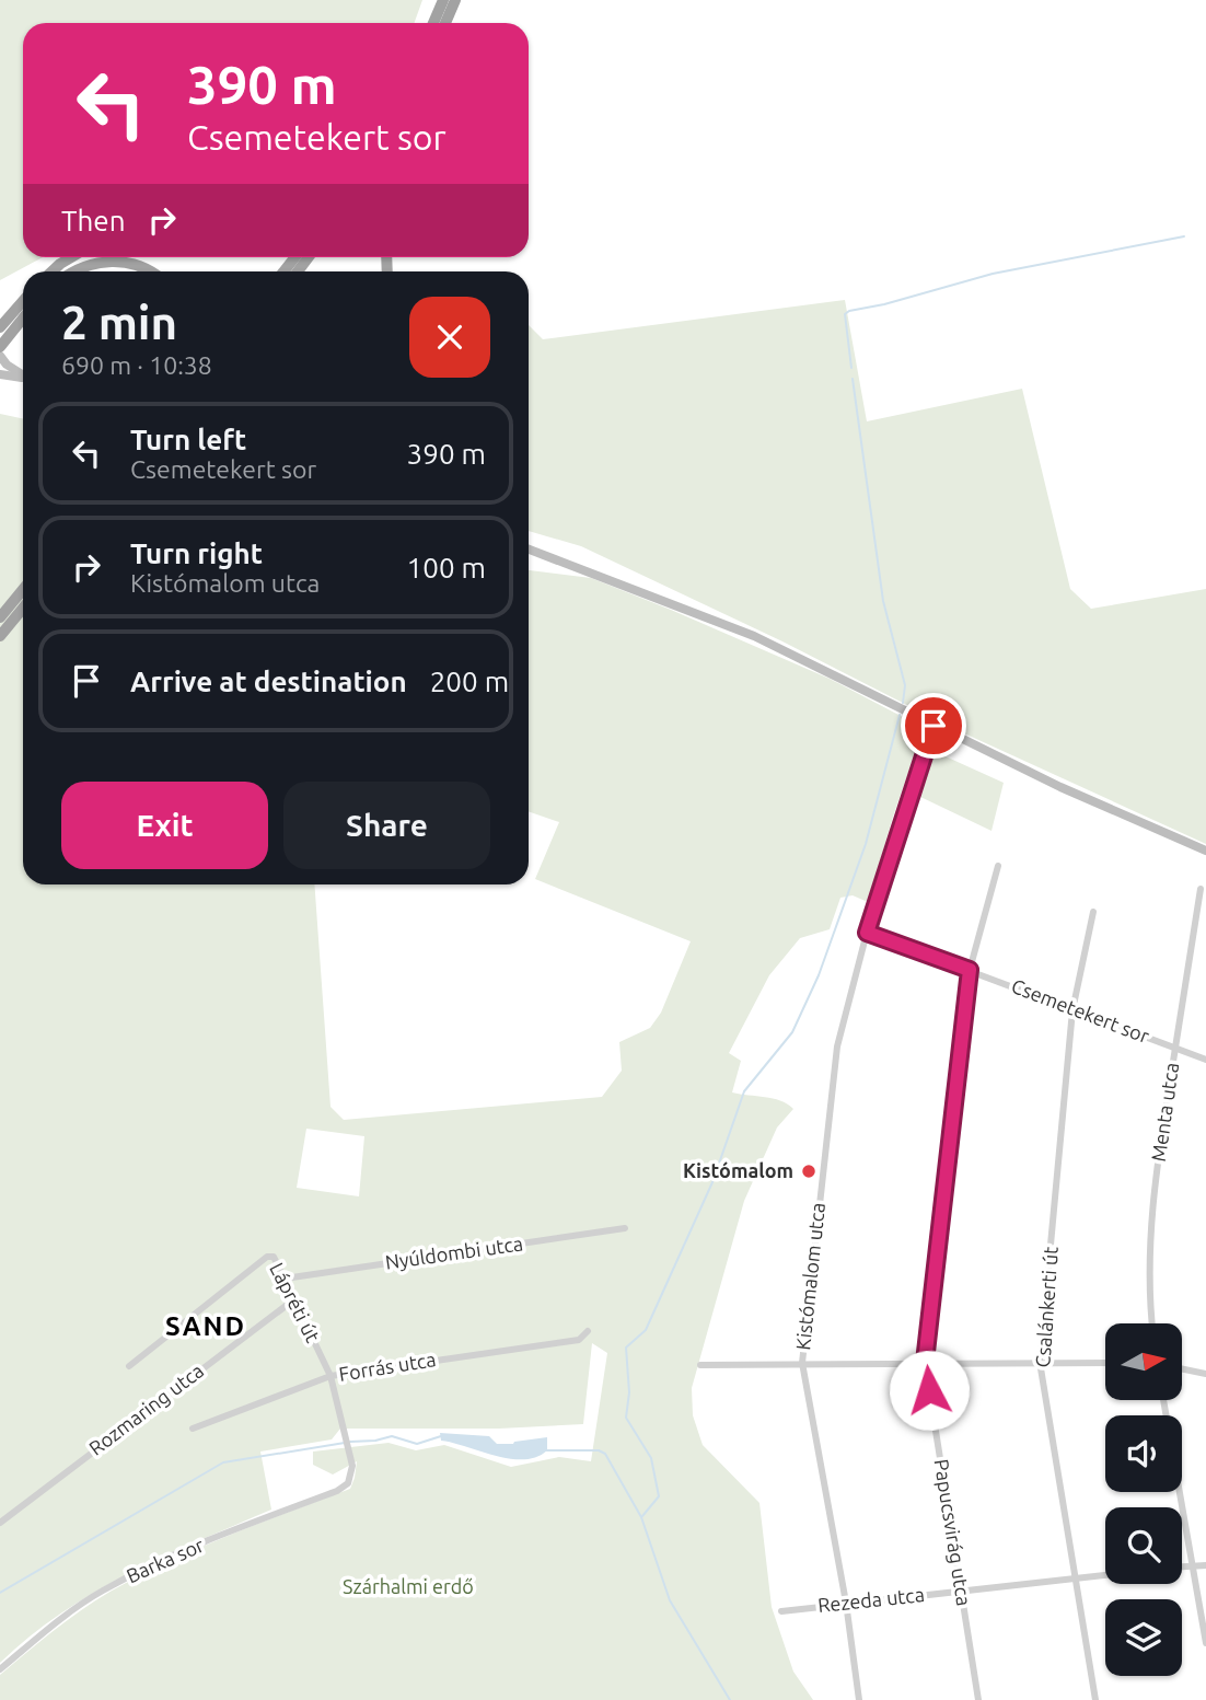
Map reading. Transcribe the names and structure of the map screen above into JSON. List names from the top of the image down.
{
  "streets": {
    "street": [
      "Csemetekert sor",
      "Menta utca",
      "Nyúldombi utca",
      "Kistómalom utca",
      "Lápréti út",
      "Csalánkerti út",
      "Forrás utca",
      "Rozmaring utca",
      "Papucsvirág utca",
      "Barka sor",
      "Rezeda utca"
    ]
  },
  "crossings": [
    ["Csemetekert sor", "Menta utca"],
    ["Csemetekert sor", "Kistómalom utca"],
    ["Csemetekert sor", "Csalánkerti út"],
    ["Csemetekert sor", "Papucsvirág utca"],
    ["Nyúldombi utca", "Lápréti út"],
    ["Kistómalom utca", "Rezeda utca"],
    ["Lápréti út", "Forrás utca"],
    ["Lápréti út", "Rozmaring utca"],
    ["Lápréti út", "Barka sor"],
    ["Csalánkerti út", "Rezeda utca"],
    ["Papucsvirág utca", "Rezeda utca"]
  ],
  "districts": ["SAND"],
  "parks": ["Szárhalmi erdő"],
  "places": ["Kistómalom"],
  "north": "right",
  "page": {
    "turn": ["390 m", "Csemetekert sor"],
    "then": "Then",
    "heading": ["2 min", "690 m · 10:38"],
    "list": [
      {
        "name": "Turn left",
        "note": "Csemetekert sor",
        "value": "390 m"
      },
      {
        "name": "Turn right",
        "note": "Kistómalom utca",
        "value": "100 m"
      },
      {
        "name": "Arrive at destination",
        "value": "200 m"
      }
    ],
    "buttons": ["Exit", "Share"]
  }
}
